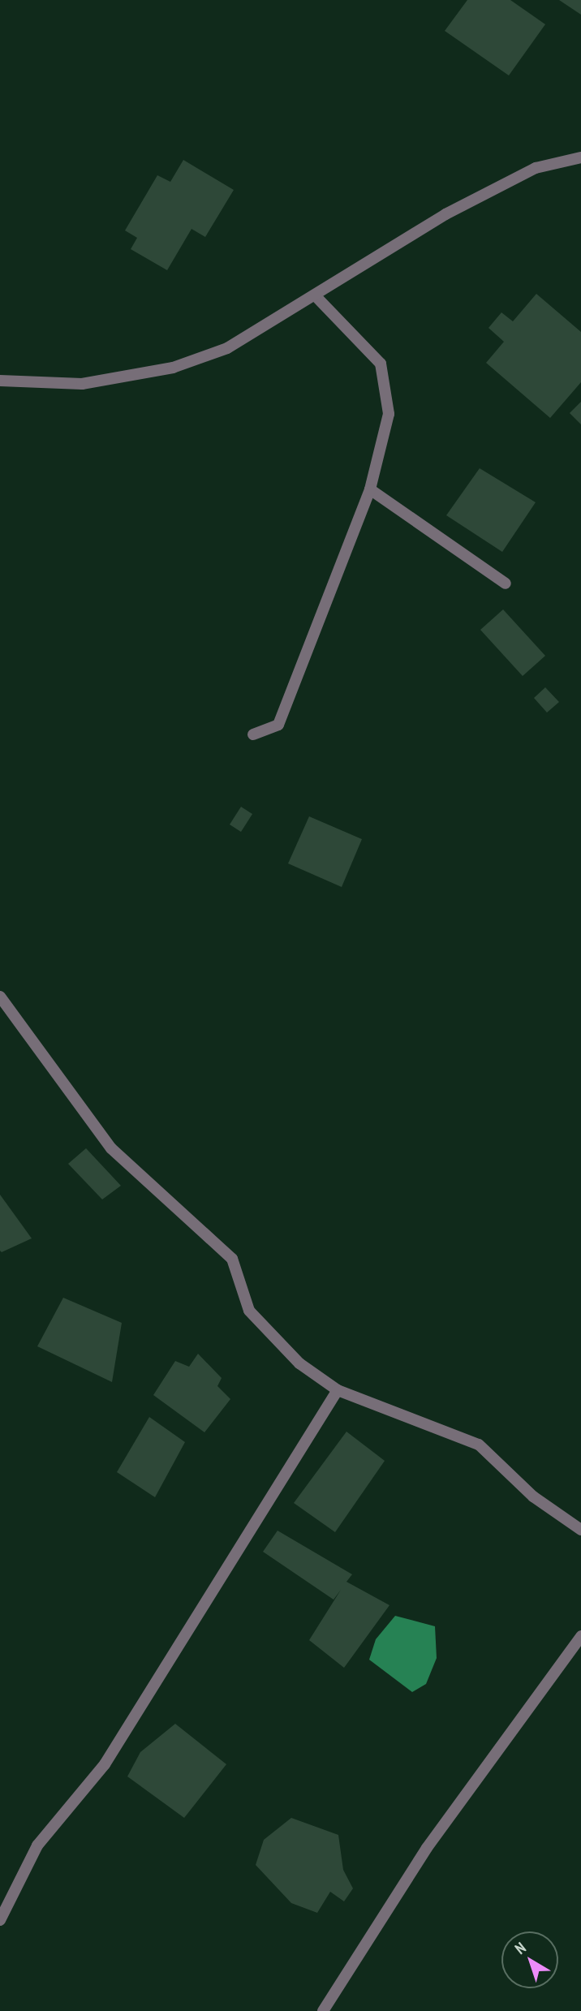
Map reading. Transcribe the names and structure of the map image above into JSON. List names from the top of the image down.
{
  "north": "top left"
}
